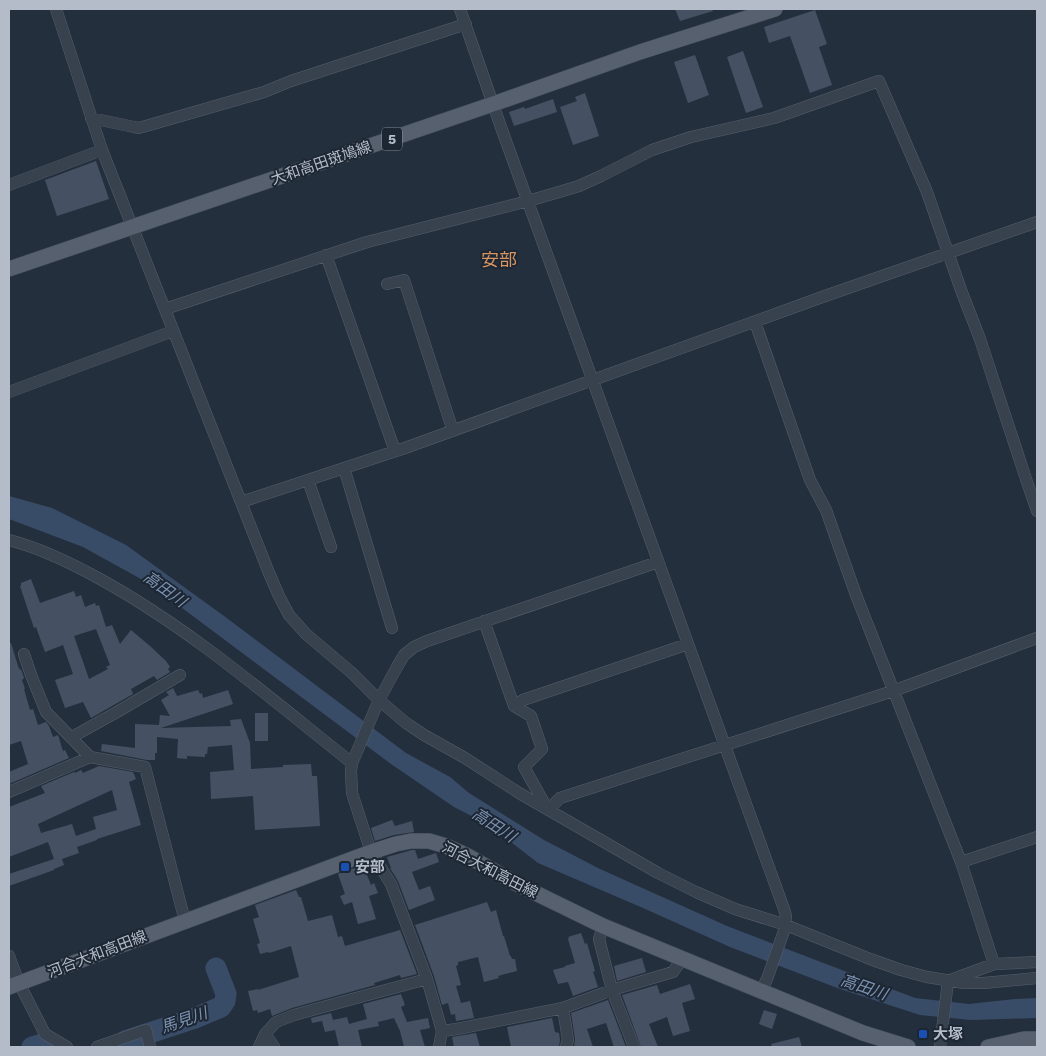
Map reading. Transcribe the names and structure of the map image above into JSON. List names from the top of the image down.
{
  "streets": {
    "main road": ["5", "大和高田斑鳩線", "河合大和高田線"]
  },
  "districts": ["安部"],
  "water": ["高田川", "馬見川"],
  "places": {
    "transit": ["安部", "大塚"]
  }
}
